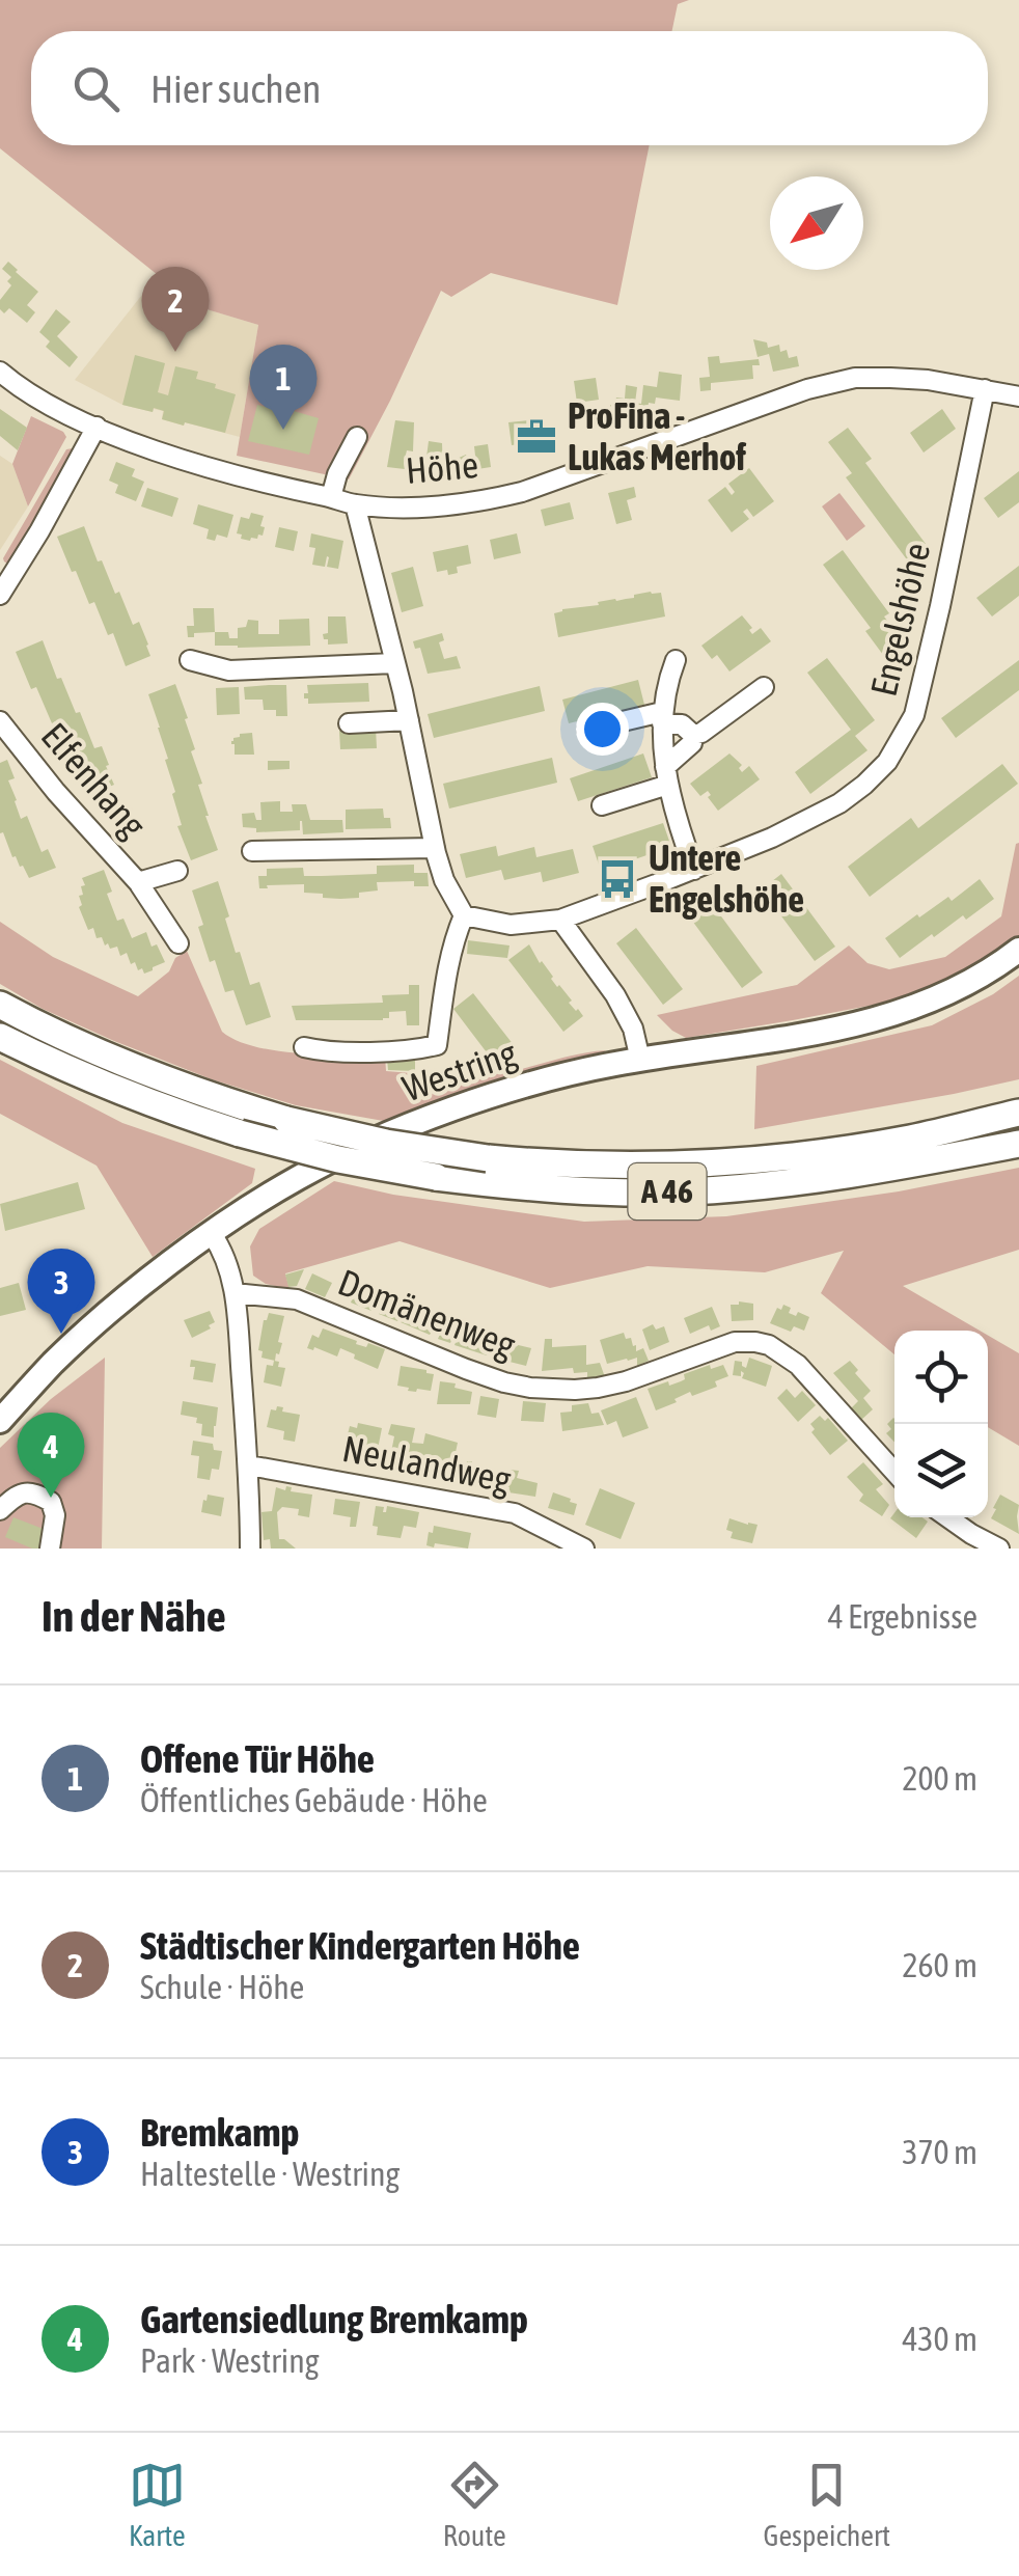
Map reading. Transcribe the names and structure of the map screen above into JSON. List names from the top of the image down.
{
  "streets": {
    "highway": ["A 46"],
    "main road": ["Westring"],
    "street": [
      "Höhe",
      "Engelshöhe",
      "Elfenhang",
      "Domänenweg",
      "Neulandweg"
    ]
  },
  "crossings": [
    ["Höhe", "Engelshöhe"]
  ],
  "places": {
    "office": ["ProFina - Lukas Merhof"],
    "bus stop": ["Untere Engelshöhe"]
  },
  "north": "bottom left",
  "page": {
    "search": "Hier suchen",
    "pins": [
      "2",
      "1",
      "3",
      "4"
    ],
    "heading": ["In der Nähe", "4 Ergebnisse"],
    "list": [
      {
        "mark": "1",
        "name": "Offene Tür Höhe",
        "note": "Öffentliches Gebäude · Höhe",
        "value": "200 m"
      },
      {
        "mark": "2",
        "name": "Städtischer Kindergarten Höhe",
        "note": "Schule · Höhe",
        "value": "260 m"
      },
      {
        "mark": "3",
        "name": "Bremkamp",
        "note": "Haltestelle · Westring",
        "value": "370 m"
      },
      {
        "mark": "4",
        "name": "Gartensiedlung Bremkamp",
        "note": "Park · Westring",
        "value": "430 m"
      }
    ],
    "nav": ["Karte", "Route", "Gespeichert"]
  }
}
